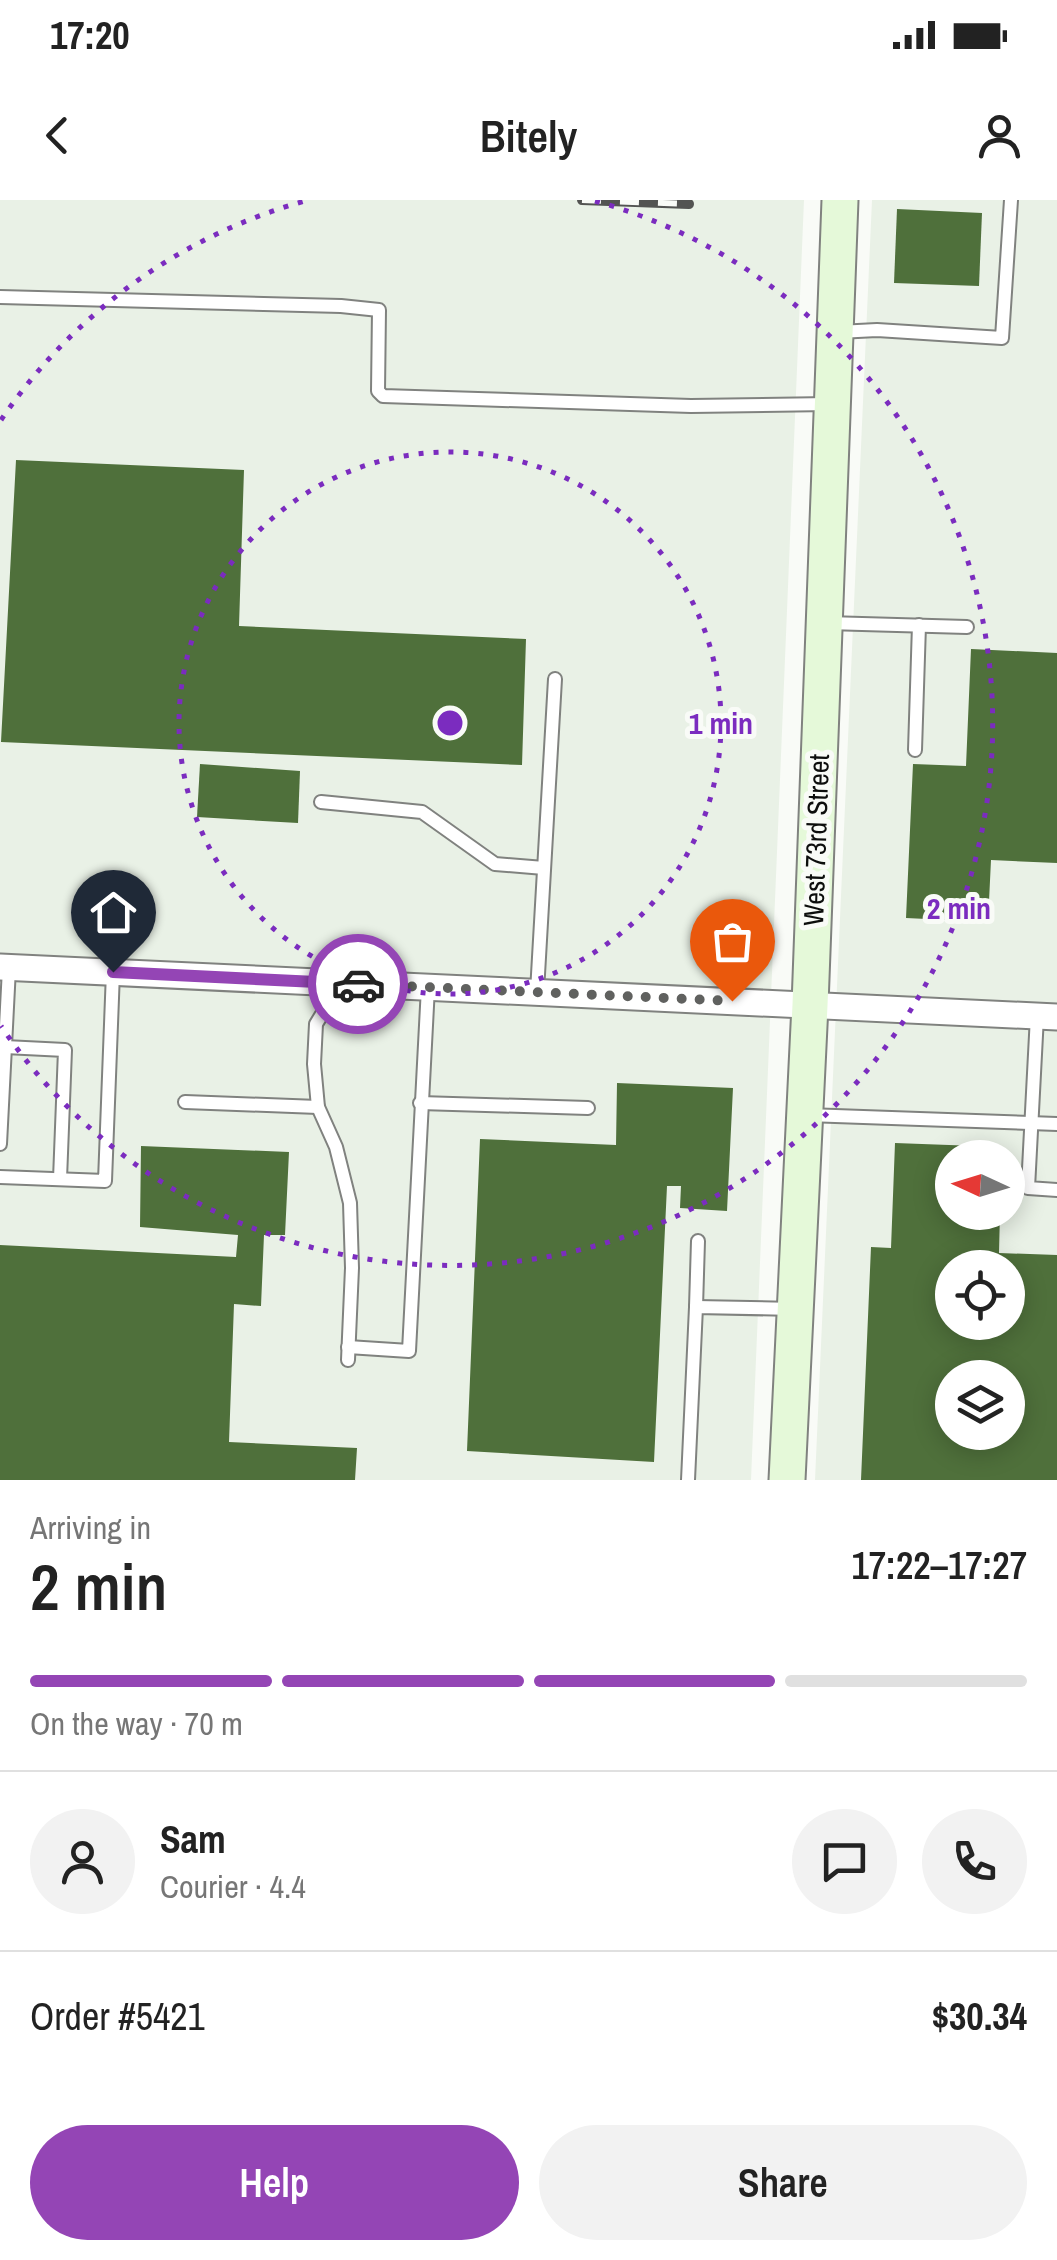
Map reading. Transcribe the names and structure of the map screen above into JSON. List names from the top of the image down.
{
  "streets": {
    "street": ["West 73rd Street"]
  },
  "north": "left",
  "page": {
    "status": "17:20",
    "header": "Bitely",
    "heading": ["2 min", "Arriving in", "17:22–17:27"],
    "panel": [
      "Sam",
      "Courier · 4.4",
      "Order #5421",
      "$30.34"
    ],
    "bar": "On the way · 70 m",
    "buttons": ["Help", "Share"]
  },
  "rings": ["1 min", "2 min"]
}
